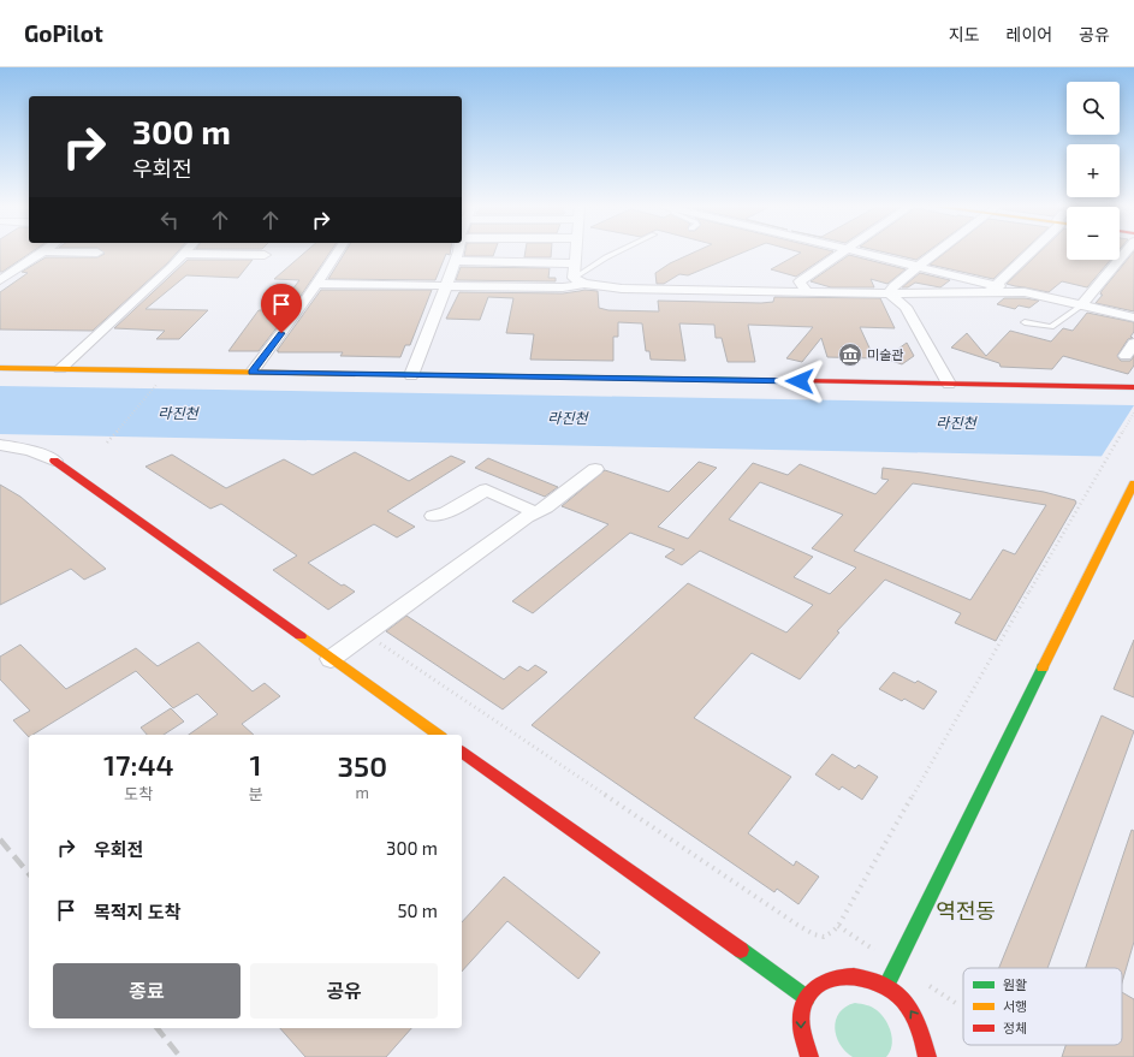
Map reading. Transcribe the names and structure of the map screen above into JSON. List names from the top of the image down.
{
  "districts": ["역전동"],
  "water": ["라진천"],
  "places": {
    "museum": ["미술관"]
  },
  "legend": ["원활", "서행", "정체"],
  "page": {
    "header": "GoPilot",
    "nav": ["지도", "레이어", "공유"],
    "map_buttons": ["+", "−"],
    "turn": ["300 m", "우회전"],
    "eta": [
      "17:44",
      "도착",
      "1",
      "분",
      "350",
      "m"
    ],
    "list": [
      {
        "name": "우회전",
        "value": "300 m"
      },
      {
        "name": "목적지 도착",
        "value": "50 m"
      }
    ],
    "buttons": ["종료", "공유"]
  }
}
